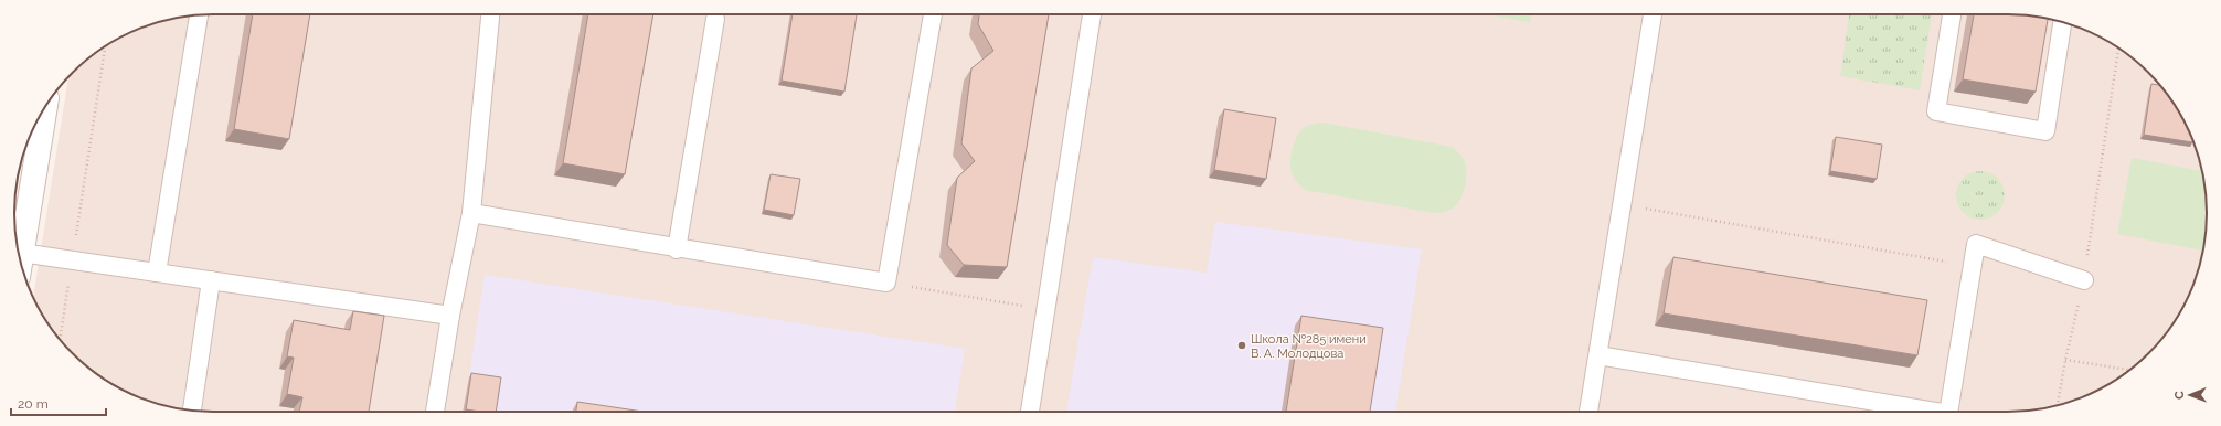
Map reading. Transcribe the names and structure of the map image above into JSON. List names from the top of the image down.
{
  "places": ["Школа №285 имени В. А. Молодцова"],
  "scale_bar": "20 m",
  "north": "left"
}
